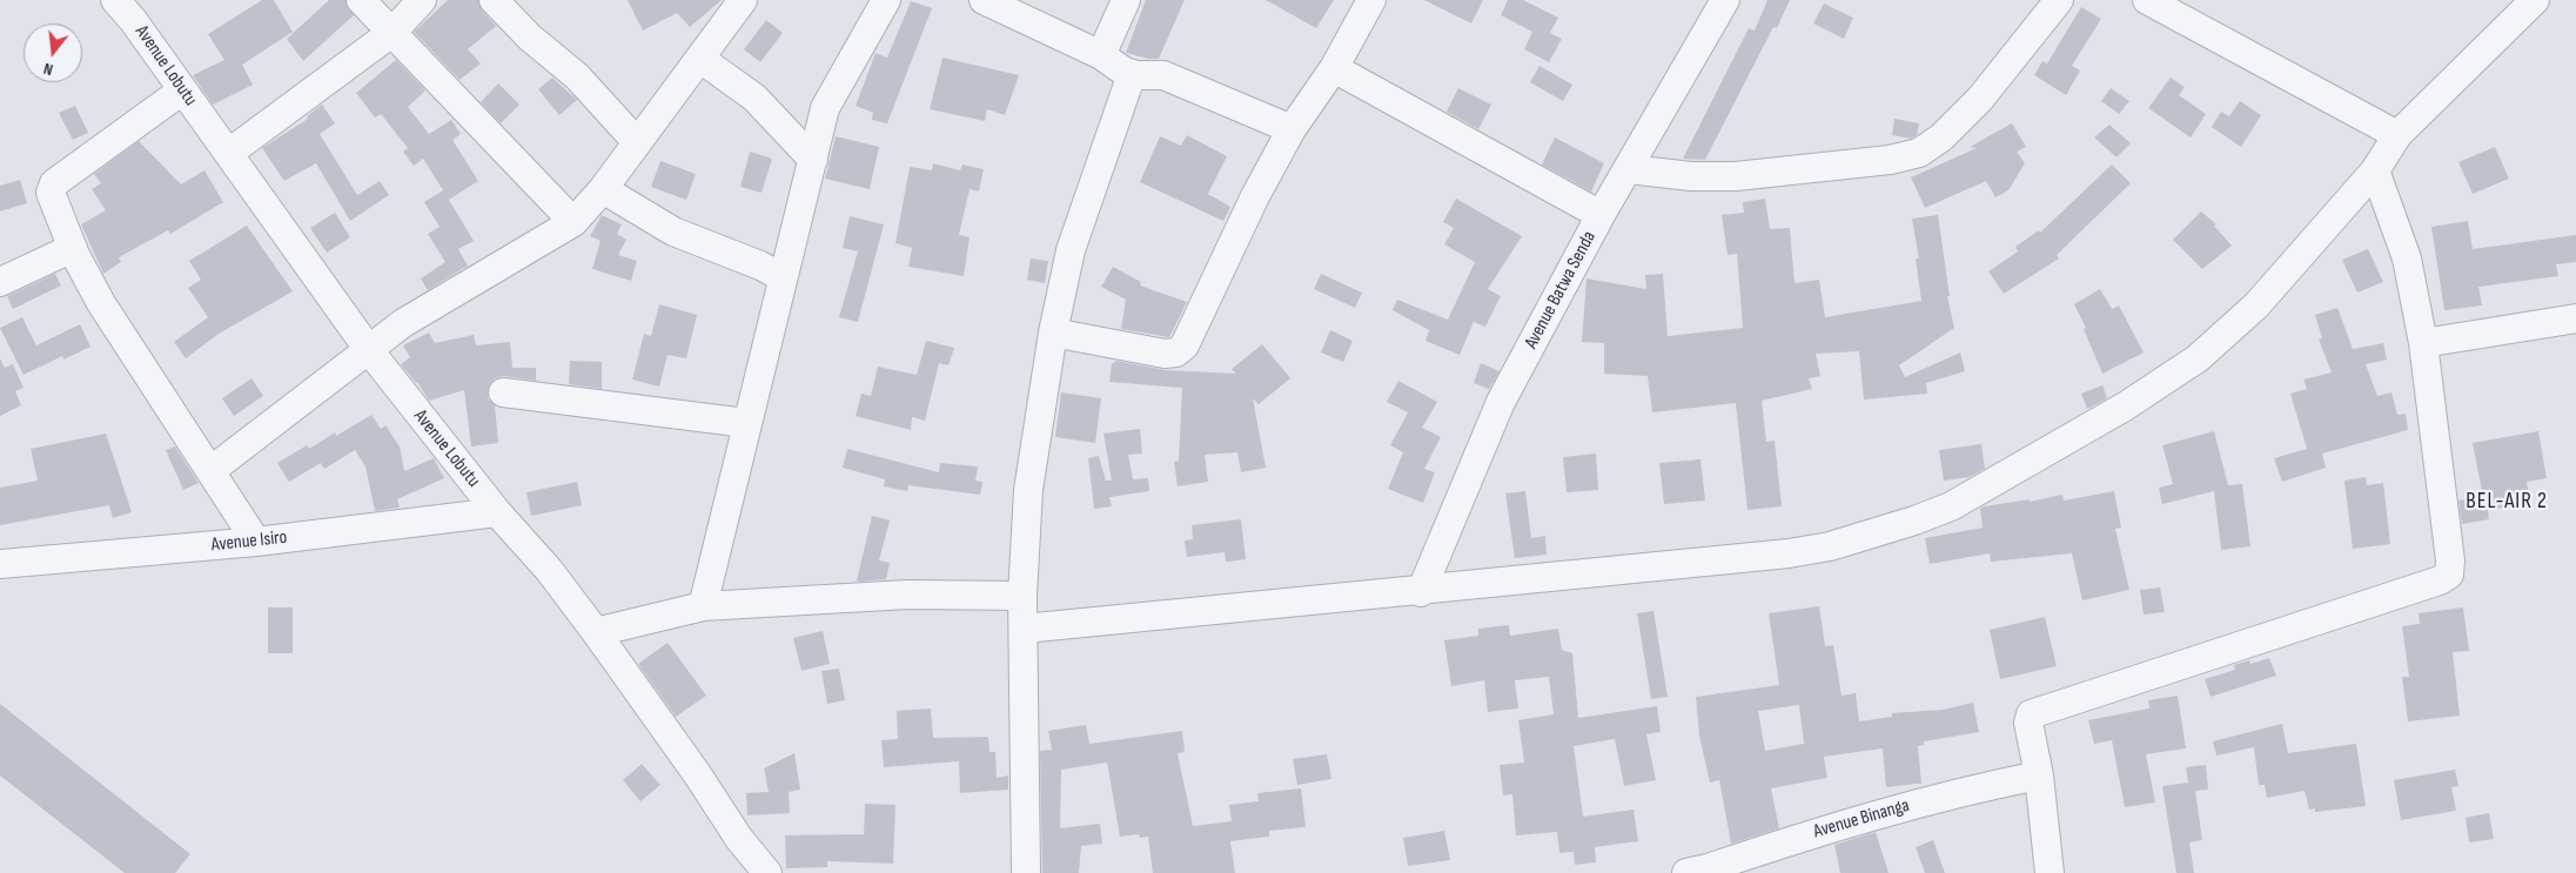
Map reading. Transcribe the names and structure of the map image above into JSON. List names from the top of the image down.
{
  "streets": {
    "street": [
      "Avenue Lobutu",
      "Avenue Batwa Senda",
      "Avenue Isiro",
      "Avenue Binanga"
    ]
  },
  "crossings": [
    ["Avenue Lobutu", "Avenue Isiro"]
  ],
  "districts": ["BEL-AIR 2"],
  "north": "bottom"
}
